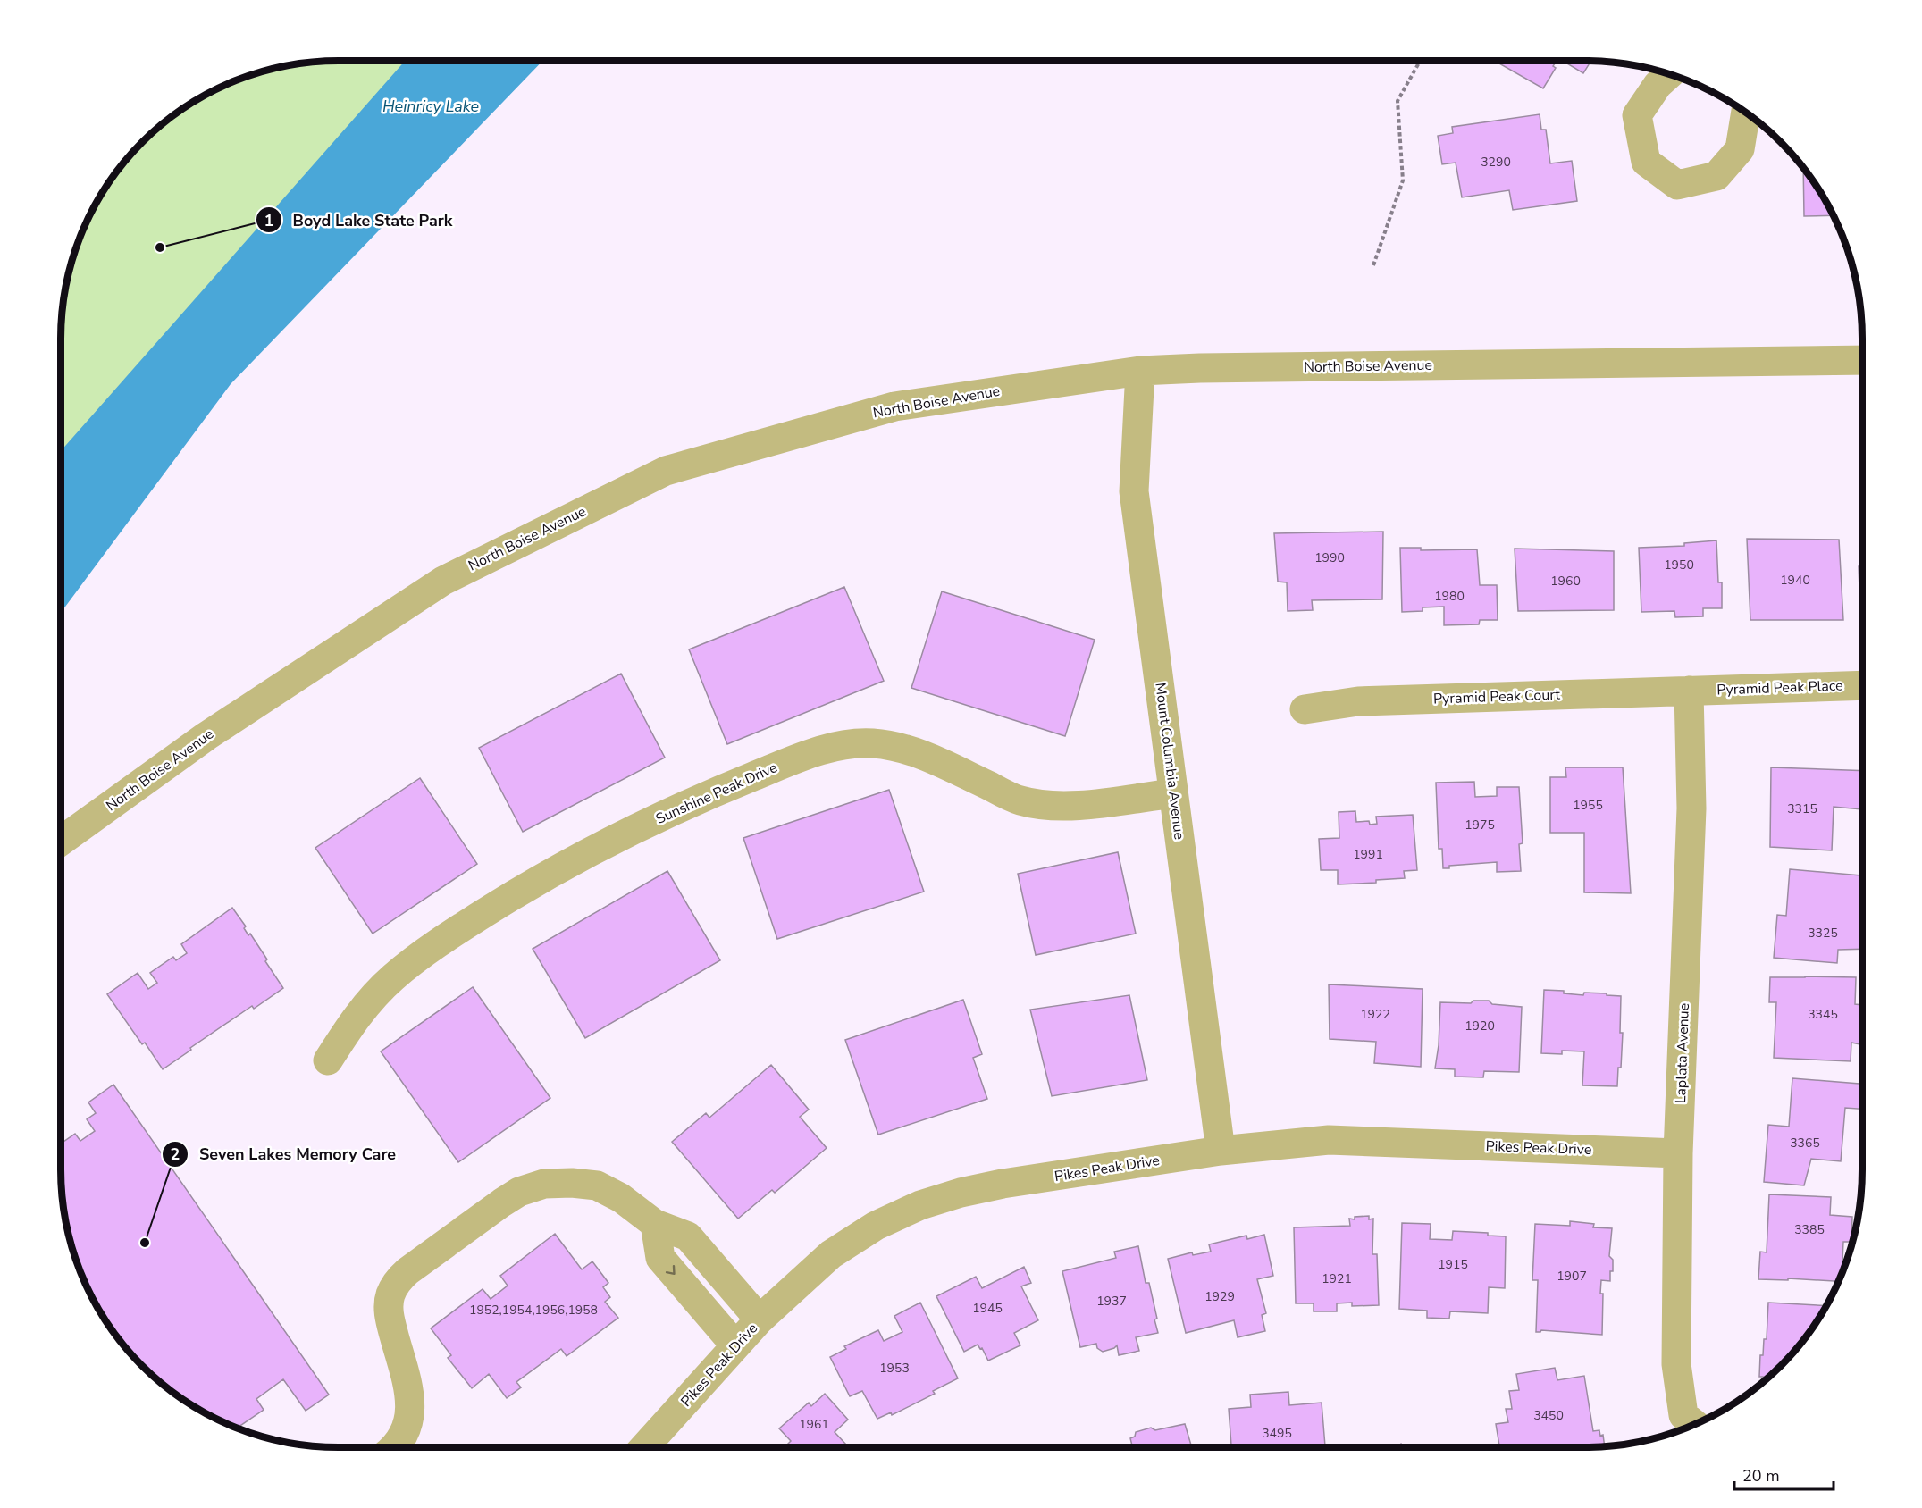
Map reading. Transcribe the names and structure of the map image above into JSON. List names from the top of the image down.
{
  "streets": {
    "street": [
      "North Boise Avenue",
      "Pyramid Peak Place",
      "Pyramid Peak Court",
      "Mount Columbia Avenue",
      "Sunshine Peak Drive",
      "Laplata Avenue",
      "Pikes Peak Drive"
    ]
  },
  "crossings": [
    ["North Boise Avenue", "Mount Columbia Avenue"],
    ["Pyramid Peak Place", "Pyramid Peak Court"],
    ["Pyramid Peak Place", "Laplata Avenue"],
    ["Pyramid Peak Court", "Laplata Avenue"],
    ["Mount Columbia Avenue", "Sunshine Peak Drive"],
    ["Mount Columbia Avenue", "Pikes Peak Drive"],
    ["Laplata Avenue", "Pikes Peak Drive"]
  ],
  "water": ["Heinricy Lake"],
  "places": ["Boyd Lake State Park", "Seven Lakes Memory Care"],
  "house_numbers": [
    "3290",
    "1990",
    "1950",
    "1940",
    "1960",
    "1980",
    "1955",
    "3315",
    "1975",
    "1991",
    "3325",
    "1922",
    "3345",
    "1920",
    "3365",
    "3385",
    "1915",
    "1907",
    "1921",
    "1929",
    "1937",
    "1945",
    "1952,1954,1956,1958",
    "1953",
    "3450",
    "1961",
    "3495"
  ],
  "scale_bar": "20 m"
}
